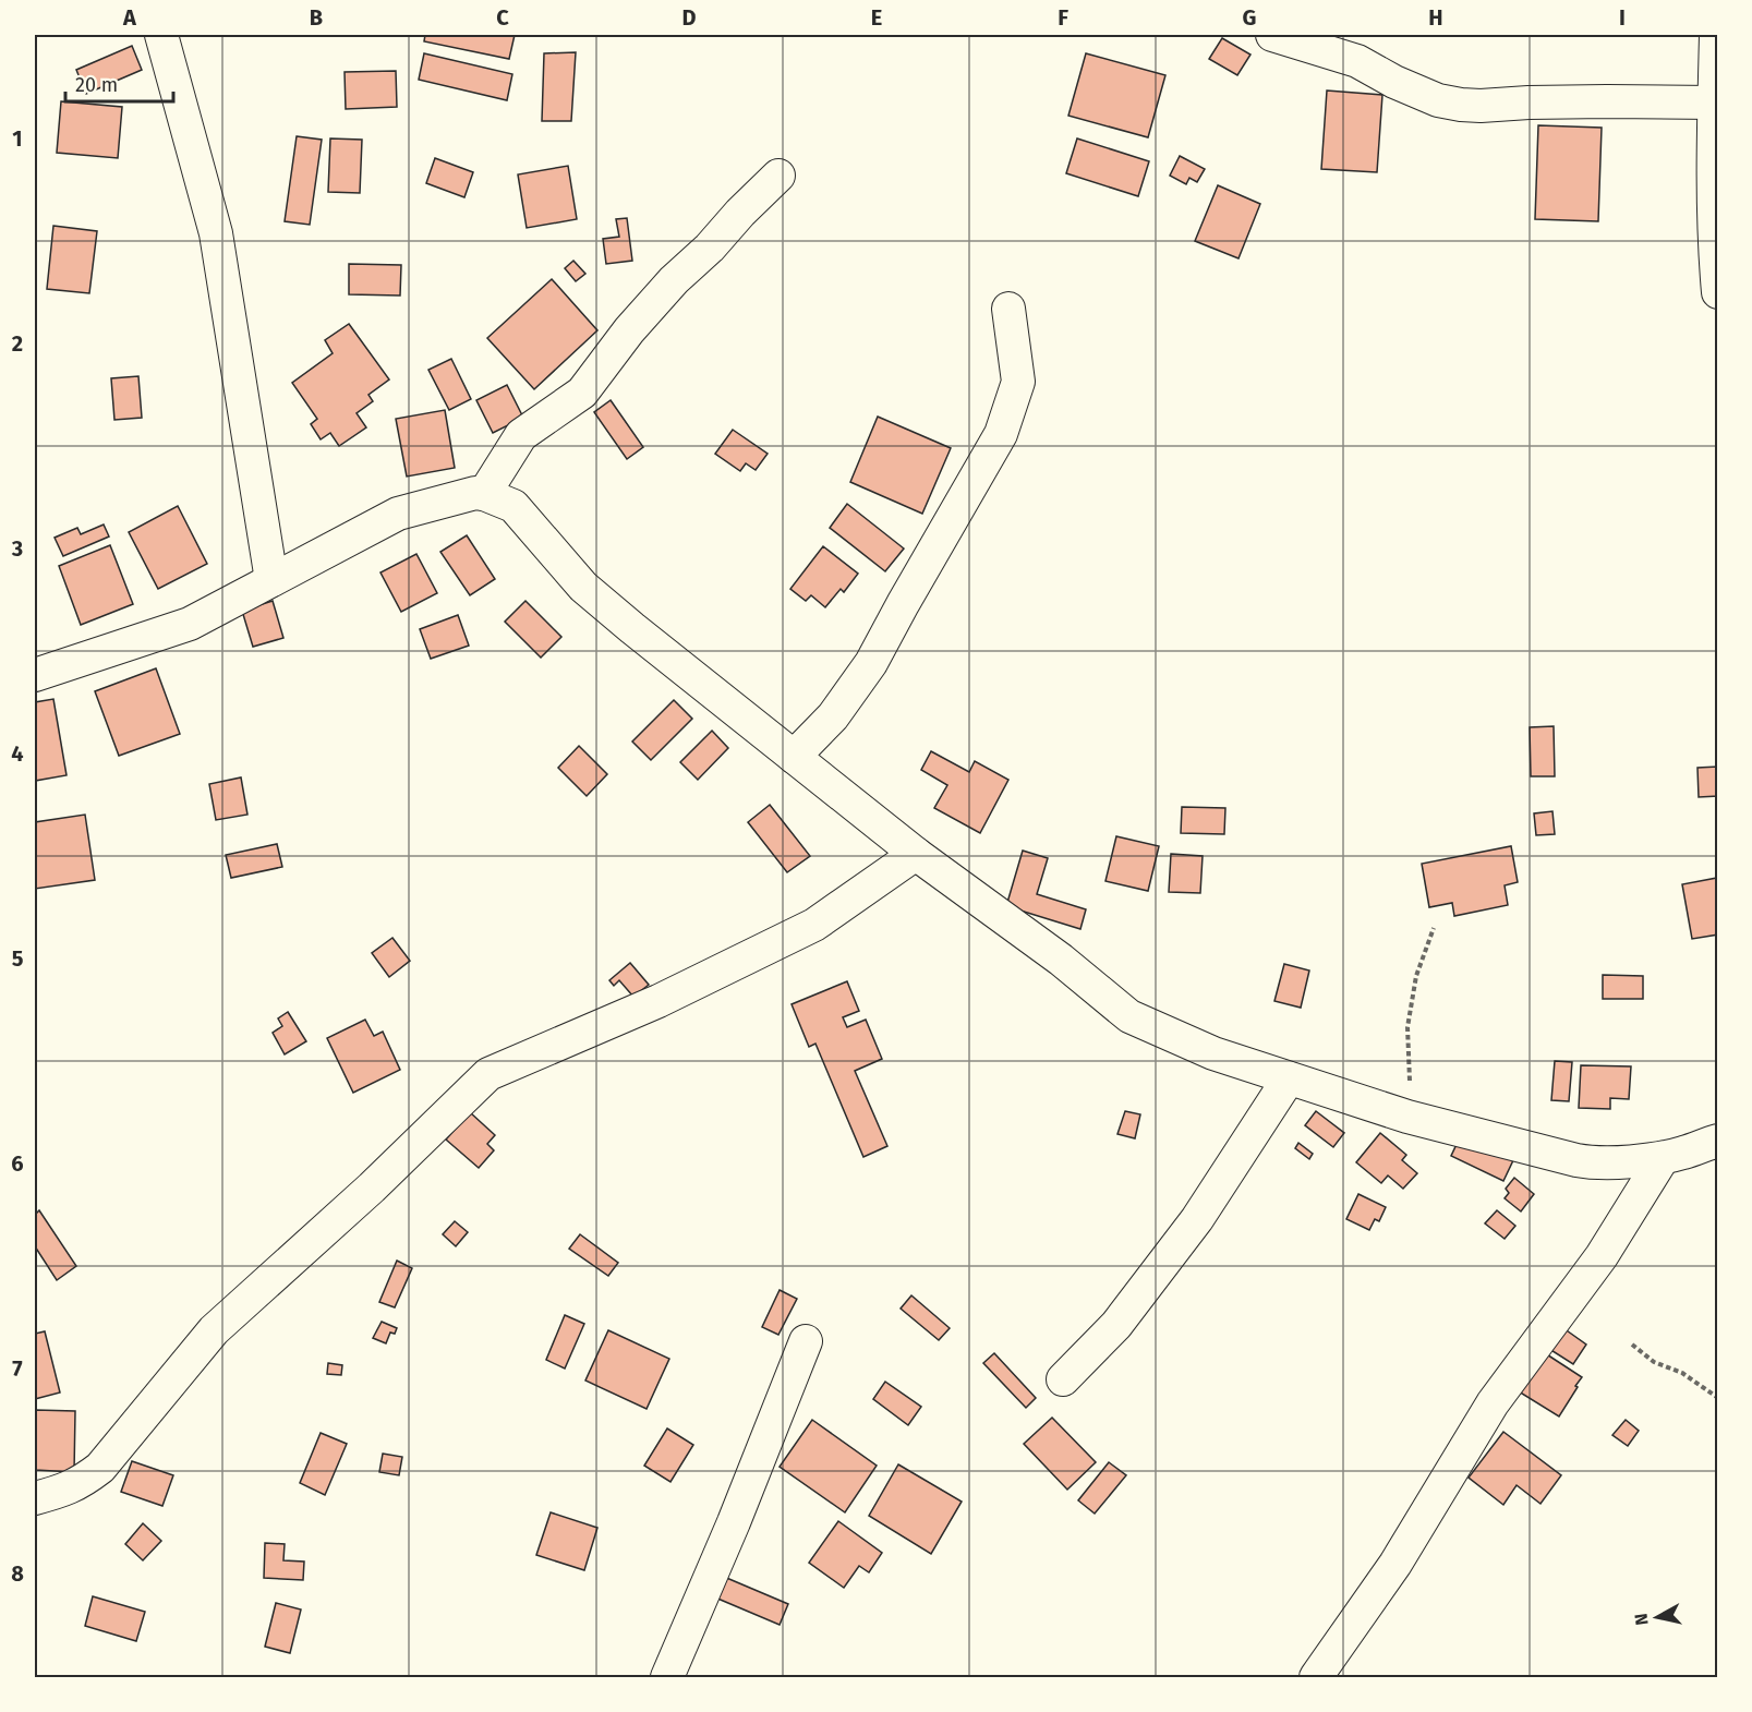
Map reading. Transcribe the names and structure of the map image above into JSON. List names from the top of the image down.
{
  "scale_bar": "20 m",
  "north": "left",
  "grid": {
    "columns": [
      "A",
      "B",
      "C",
      "D",
      "E",
      "F",
      "G",
      "H",
      "I"
    ],
    "rows": [
      "1",
      "2",
      "3",
      "4",
      "5",
      "6",
      "7",
      "8"
    ]
  }
}
